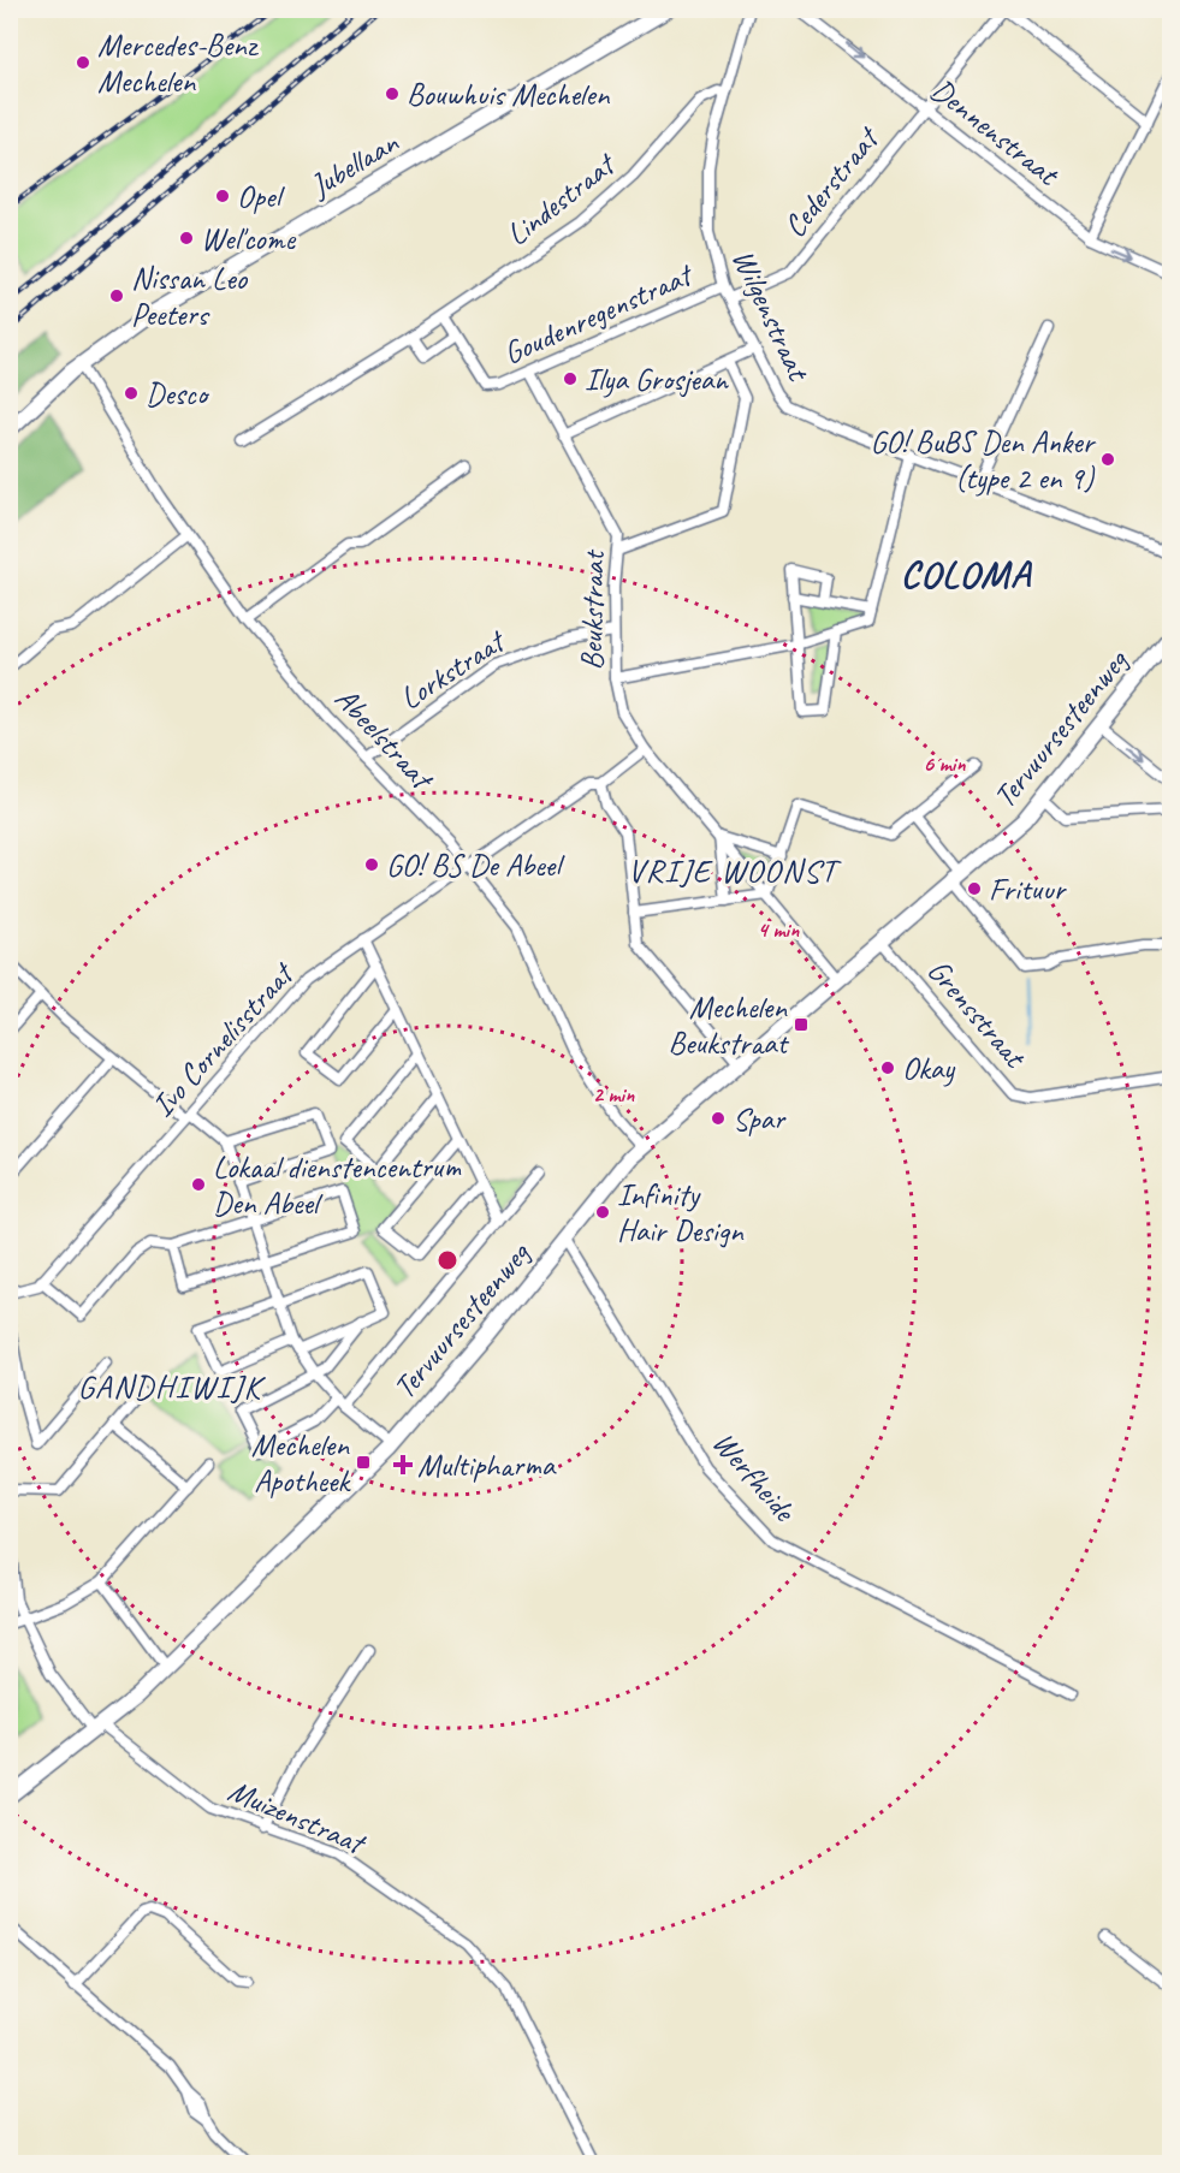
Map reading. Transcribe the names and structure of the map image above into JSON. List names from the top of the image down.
{
  "streets": {
    "street": [
      "Dennenstraat",
      "Jubellaan",
      "Cederstraat",
      "Lindestraat",
      "Goudenregenstraat",
      "Wilgenstraat",
      "Beukstraat",
      "Lorkstraat",
      "Tervuursesteenweg",
      "Abeelstraat",
      "Grensstraat",
      "Ivo Cornelisstraat",
      "Werfheide",
      "Muizenstraat"
    ]
  },
  "crossings": [
    ["Dennenstraat", "Cederstraat"],
    ["Jubellaan", "Abeelstraat"],
    ["Cederstraat", "Wilgenstraat"],
    ["Lindestraat", "Goudenregenstraat"],
    ["Lindestraat", "Wilgenstraat"],
    ["Goudenregenstraat", "Wilgenstraat"],
    ["Goudenregenstraat", "Beukstraat"],
    ["Beukstraat", "Lorkstraat"],
    ["Beukstraat", "Tervuursesteenweg"],
    ["Beukstraat", "Ivo Cornelisstraat"],
    ["Lorkstraat", "Abeelstraat"],
    ["Tervuursesteenweg", "Abeelstraat"],
    ["Tervuursesteenweg", "Grensstraat"],
    ["Tervuursesteenweg", "Werfheide"],
    ["Tervuursesteenweg", "Muizenstraat"],
    ["Abeelstraat", "Ivo Cornelisstraat"]
  ],
  "one_way": ["Dennenstraat"],
  "districts": ["COLOMA", "VRIJE WOONST", "GANDHIWIJK"],
  "places": {
    "other": [
      "Mercedes-Benz Mechelen",
      "Bouwhuis Mechelen",
      "Opel",
      "Wel'come",
      "Nissan Leo Peeters",
      "Ilya Grosjean",
      "Desco",
      "GO! BuBS Den Anker (type 2 en 9)",
      "GO! BS De Abeel",
      "Frituur",
      "Okay",
      "Spar",
      "Lokaal dienstencentrum Den Abeel",
      "Infinity Hair Design"
    ],
    "transit": ["Mechelen Beukstraat", "Mechelen Apotheek"],
    "health": ["Multipharma"]
  },
  "rings": ["6 min", "4 min", "2 min"]
}
